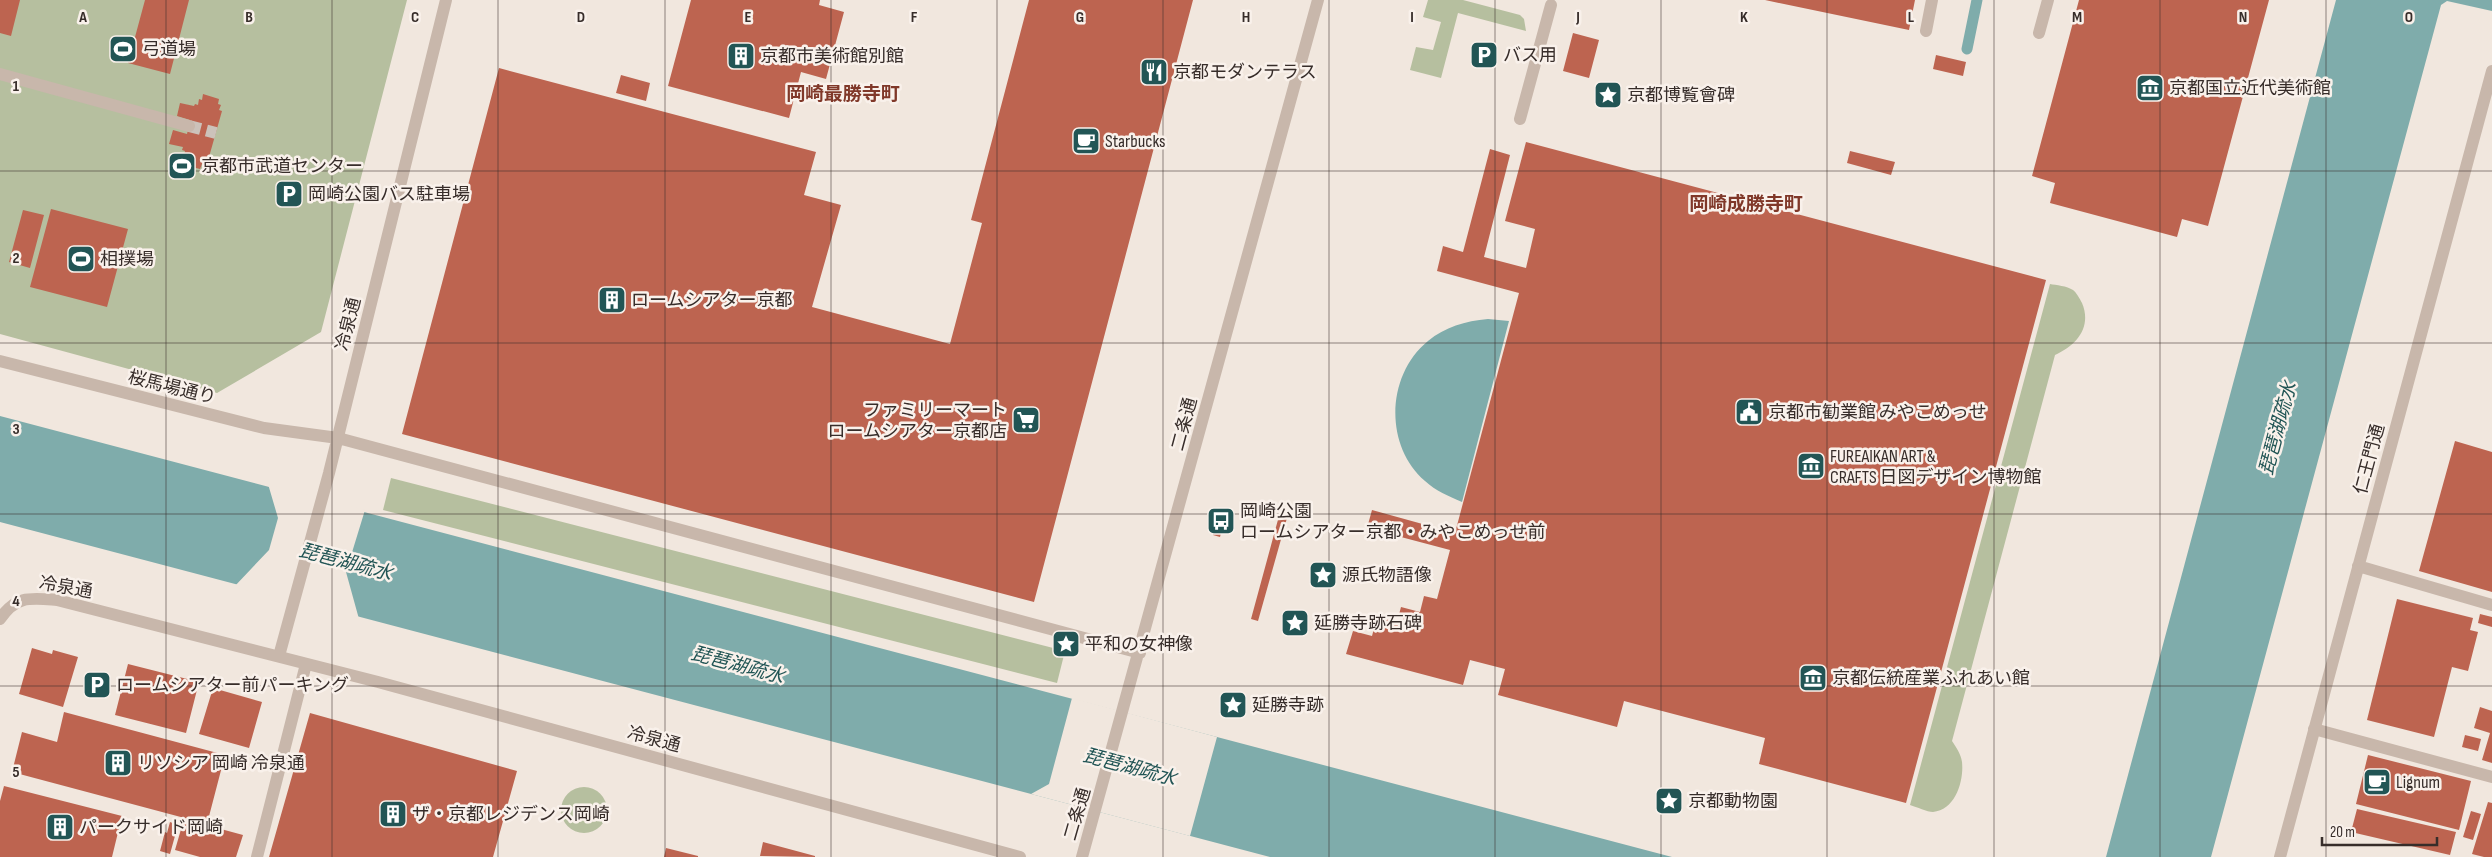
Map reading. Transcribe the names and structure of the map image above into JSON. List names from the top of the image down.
{
  "streets": {
    "street": [
      "冷泉通",
      "桜馬場通り",
      "二条通",
      "仁王門通"
    ]
  },
  "crossings": [
    ["冷泉通", "桜馬場通り"],
    ["桜馬場通り", "二条通"]
  ],
  "districts": ["岡崎最勝寺町", "岡崎成勝寺町"],
  "water": ["琵琶湖疏水"],
  "places": {
    "sports": ["弓道場", "京都市武道センター", "相撲場"],
    "parking": ["バス用", "岡崎公園バス駐車場", "ロームシアター前パーキング"],
    "building": [
      "京都市美術館別館",
      "ロームシアター京都",
      "リソシア 岡崎 冷泉通",
      "ザ・京都レジデンス岡崎",
      "パークサイド岡崎"
    ],
    "restaurant": ["京都モダンテラス"],
    "museum": ["京都国立近代美術館", "FUREAIKAN ART & CRAFTS 日図デザイン博物館", "京都伝統産業ふれあい館"],
    "place": [
      "京都博覧會碑",
      "源氏物語像",
      "延勝寺跡石碑",
      "平和の女神像",
      "延勝寺跡",
      "京都動物園"
    ],
    "cafe": ["Starbucks", "Lignum"],
    "public building": ["京都市勧業館 みやこめっせ"],
    "supermarket": ["ファミリーマート ロームシアター京都店"],
    "bus stop": ["岡崎公園 ロームシアター京都・みやこめっせ前"]
  },
  "scale_bar": "20 m",
  "grid": {
    "columns": [
      "A",
      "B",
      "C",
      "D",
      "E",
      "F",
      "G",
      "H",
      "I",
      "J",
      "K",
      "L",
      "M",
      "N",
      "O"
    ],
    "rows": [
      "1",
      "2",
      "3",
      "4",
      "5"
    ]
  }
}
